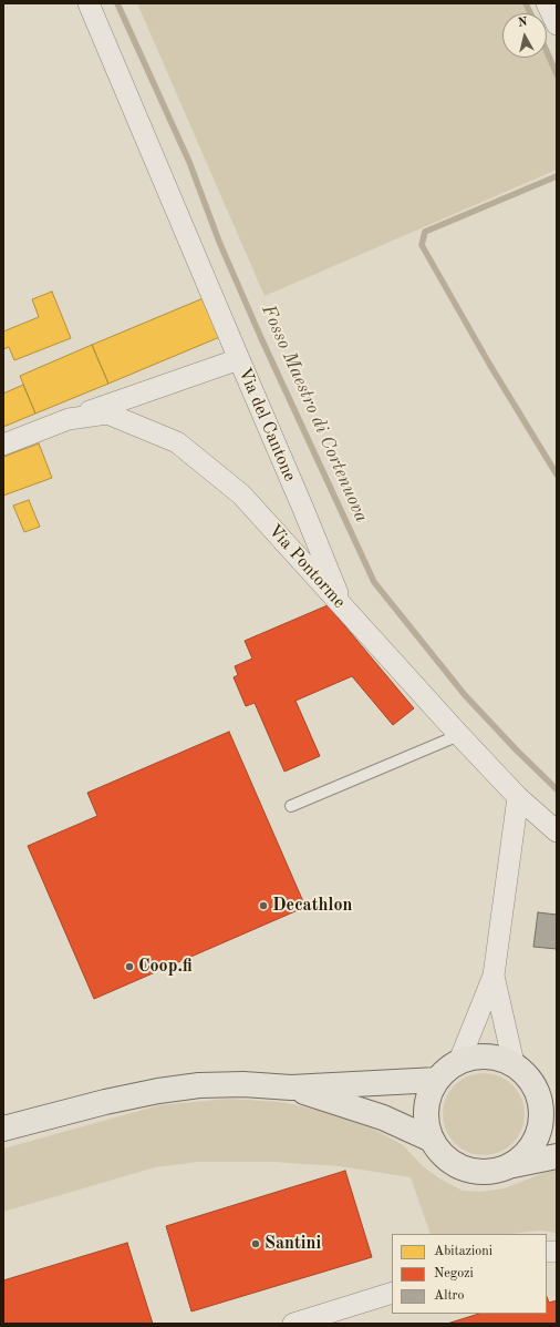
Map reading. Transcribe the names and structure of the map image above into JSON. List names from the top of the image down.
{
  "streets": {
    "street": ["Via del Cantone", "Via Pontorme"]
  },
  "crossings": [
    ["Via del Cantone", "Via Pontorme"]
  ],
  "water": ["Fosso Maestro di Cortenuova"],
  "places": ["Decathlon", "Coop.fi", "Santini"],
  "legend": ["Abitazioni", "Negozi", "Altro"],
  "north": "top"
}
